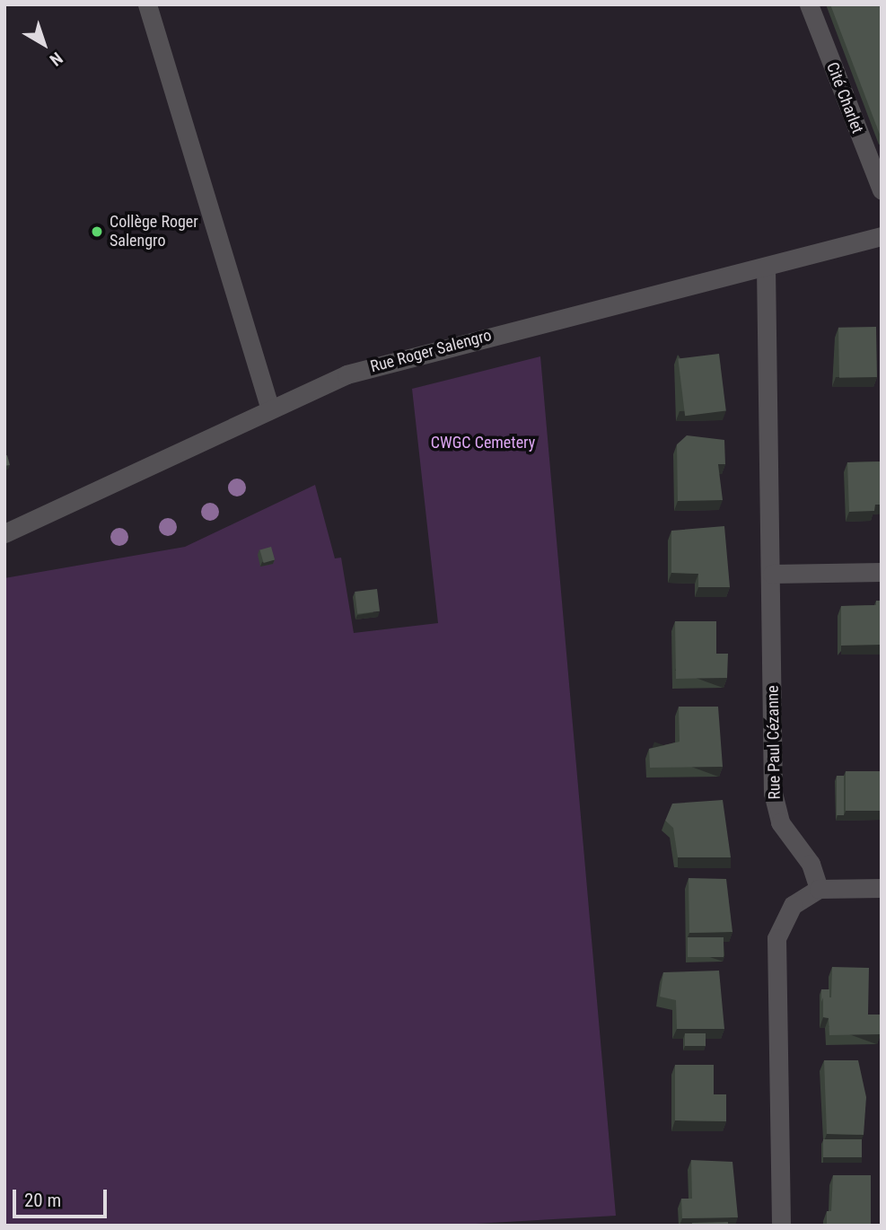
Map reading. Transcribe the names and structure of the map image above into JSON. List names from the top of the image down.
{
  "streets": {
    "street": ["Cité Charlet", "Rue Roger Salengro", "Rue Paul Cézanne"]
  },
  "crossings": [
    ["Rue Roger Salengro", "Rue Paul Cézanne"]
  ],
  "parks": ["CWGC Cemetery"],
  "places": ["Collège Roger Salengro"],
  "scale_bar": "20 m",
  "north": "bottom right"
}
